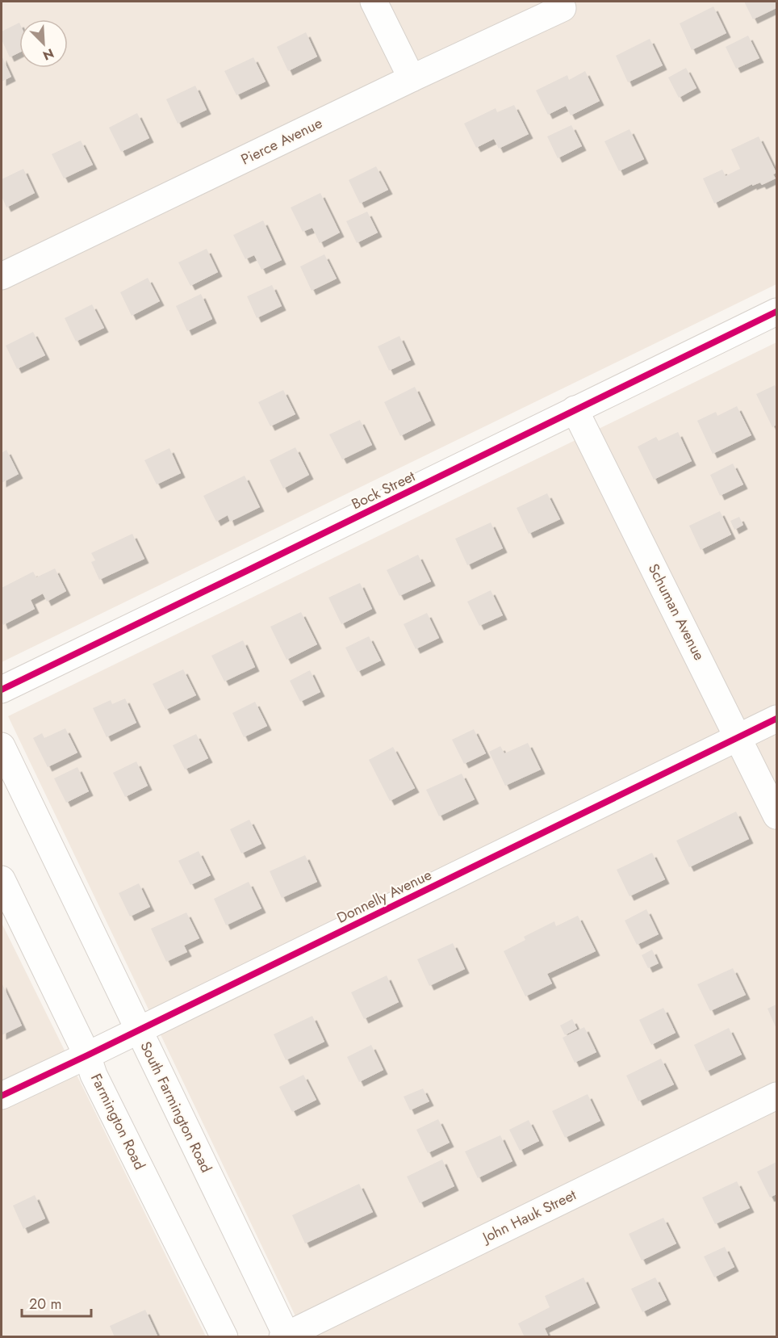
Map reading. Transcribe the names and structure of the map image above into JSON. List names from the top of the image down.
{
  "streets": {
    "street": [
      "Pierce Avenue",
      "Bock Street",
      "Schuman Avenue",
      "Donnelly Avenue",
      "South Farmington Road",
      "Farmington Road",
      "John Hauk Street"
    ]
  },
  "crossings": [
    ["Bock Street", "Schuman Avenue"],
    ["Schuman Avenue", "Donnelly Avenue"],
    ["Donnelly Avenue", "South Farmington Road"],
    ["Donnelly Avenue", "Farmington Road"],
    ["South Farmington Road", "John Hauk Street"]
  ],
  "scale_bar": "20 m",
  "north": "bottom right"
}
